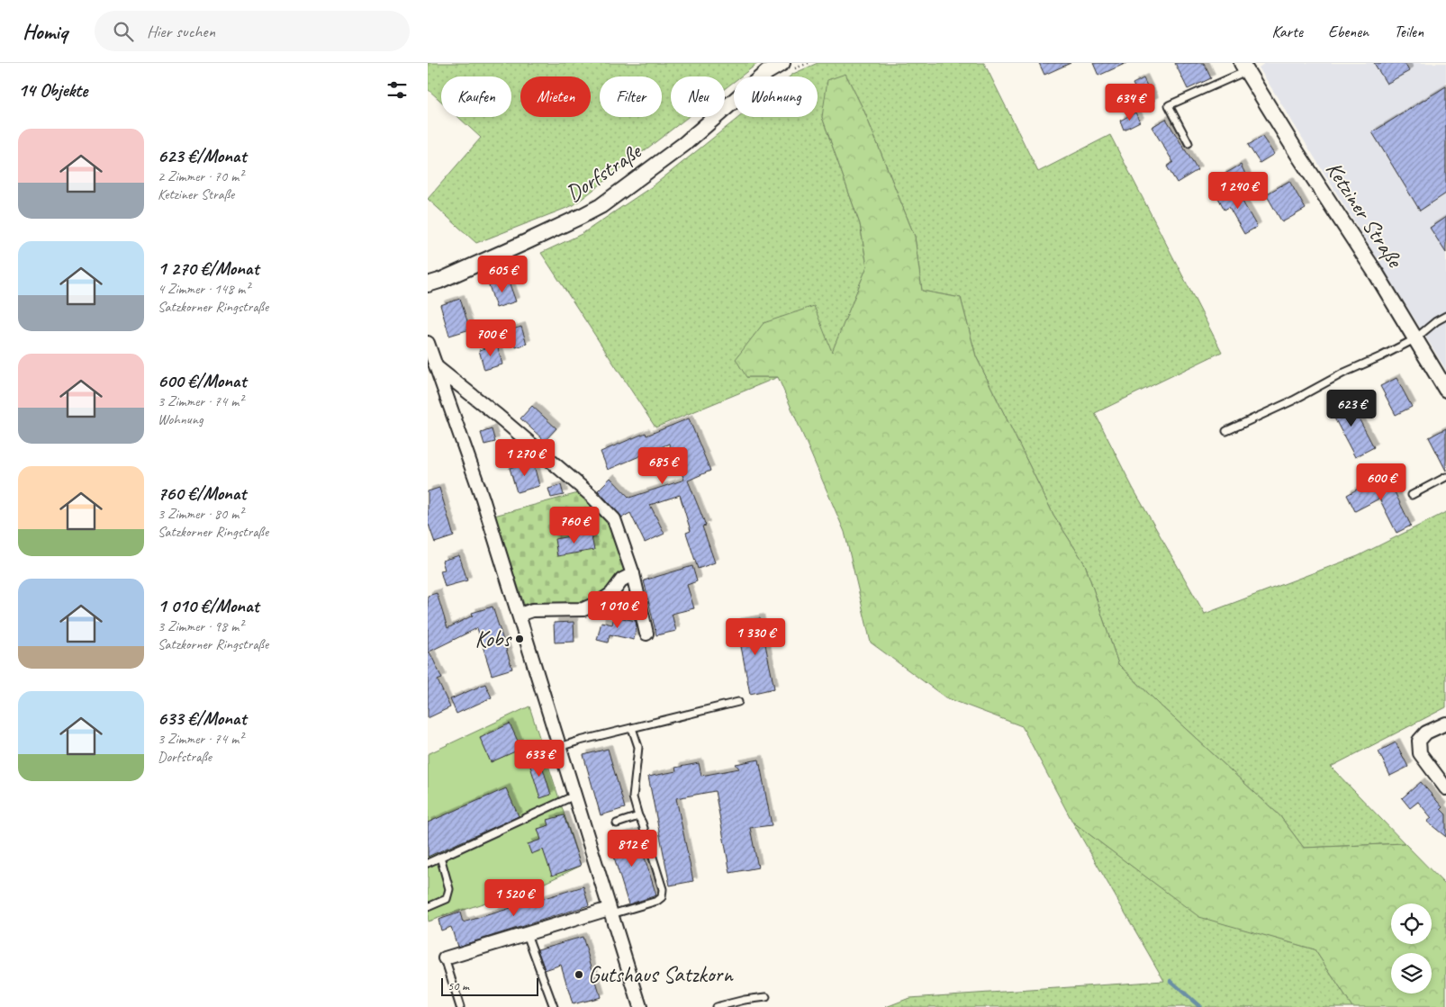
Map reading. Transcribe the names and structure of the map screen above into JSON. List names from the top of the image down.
{
  "streets": {
    "street": ["Dorfstraße", "Ketziner Straße"]
  },
  "places": ["Kobs", "Gutshaus Satzkorn"],
  "scale_bar": "50 m",
  "page": {
    "header": "Homiq",
    "search": "Hier suchen",
    "nav": ["Karte", "Ebenen", "Teilen"],
    "heading": "14 Objekte",
    "chip": [
      "Kaufen",
      "Mieten",
      "Filter",
      "Neu",
      "Wohnung"
    ],
    "price": [
      "634 €",
      "1 240 €",
      "605 €",
      "700 €",
      "623 €",
      "1 270 €",
      "685 €",
      "600 €",
      "760 €",
      "1 010 €",
      "1 330 €",
      "633 €",
      "812 €",
      "1 520 €"
    ],
    "list": [
      {
        "name": "623 €/Monat",
        "note": "2 Zimmer · 70 m² · Ketziner Straße"
      },
      {
        "name": "1 270 €/Monat",
        "note": "4 Zimmer · 148 m² · Satzkorner Ringstraße"
      },
      {
        "name": "600 €/Monat",
        "note": "3 Zimmer · 74 m² · Wohnung"
      },
      {
        "name": "760 €/Monat",
        "note": "3 Zimmer · 80 m² · Satzkorner Ringstraße"
      },
      {
        "name": "1 010 €/Monat",
        "note": "3 Zimmer · 98 m² · Satzkorner Ringstraße"
      },
      {
        "name": "633 €/Monat",
        "note": "3 Zimmer · 74 m² · Dorfstraße"
      }
    ],
    "scale": "50 m"
  }
}
